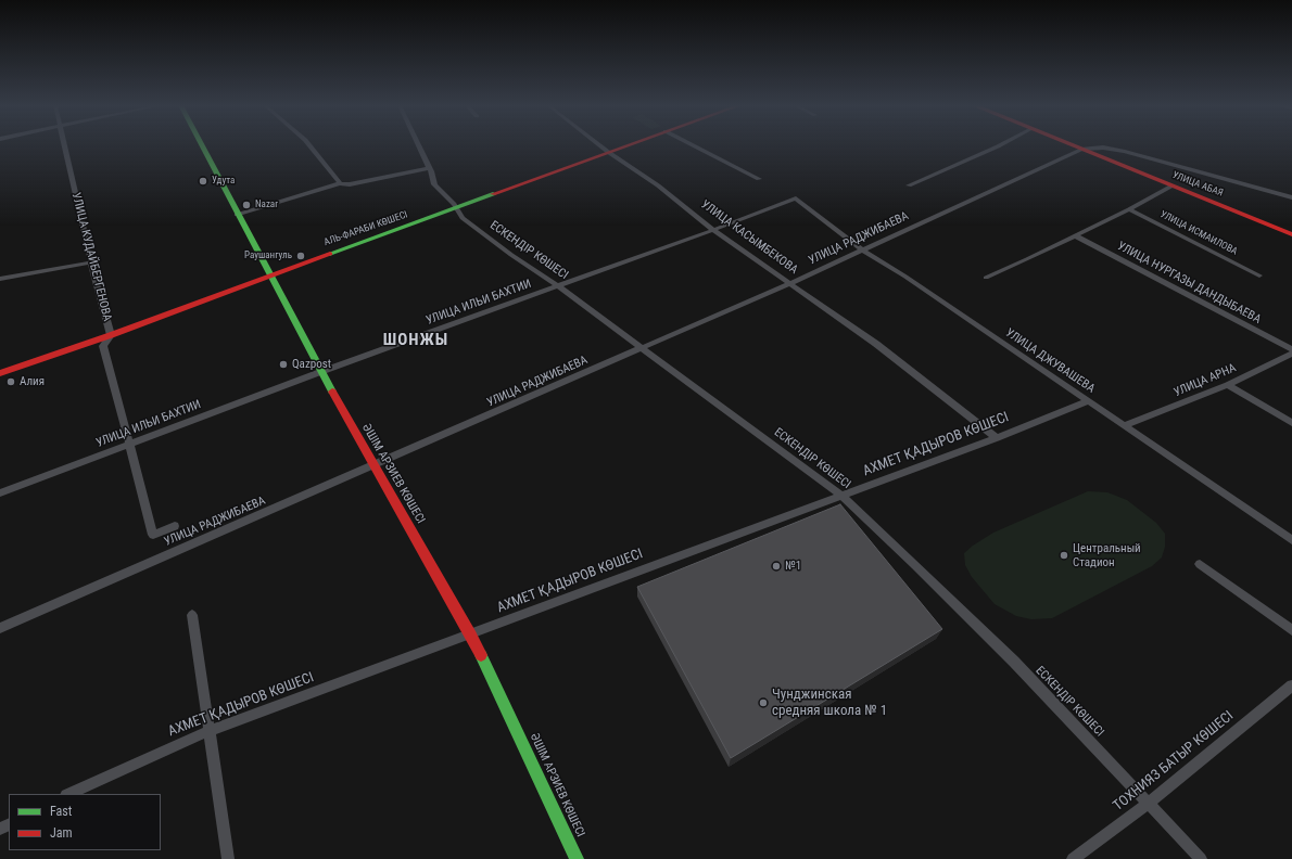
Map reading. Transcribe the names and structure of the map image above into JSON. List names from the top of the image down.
{
  "streets": {
    "main road": ["УЛИЦА АБАЯ", "АЛЬ-ФАРАБИ КӨШЕСІ", "ӘШІМ АРЗИЕВ КӨШЕСІ"],
    "street": [
      "УЛИЦА ИСМАИЛОВА",
      "УЛИЦА КАСЫМБЕКОВА",
      "УЛИЦА РАДЖИБАЕВА",
      "ЕСКЕНДІР КӨШЕСІ",
      "УЛИЦА КУДАЙБЕРГЕНОВА",
      "УЛИЦА НУРГАЗЫ ДАНДЫБАЕВА",
      "УЛИЦА ИЛЬИ БАХТИИ",
      "УЛИЦА ДЖУВАШЕВА",
      "УЛИЦА АРНА",
      "АХМЕТ ҚАДЫРОВ КӨШЕСІ",
      "ТОХНИЯЗ БАТЫР КӨШЕСІ"
    ]
  },
  "crossings": [
    ["УЛИЦА АБАЯ", "УЛИЦА РАДЖИБАЕВА"],
    ["АЛЬ-ФАРАБИ КӨШЕСІ", "УЛИЦА КАСЫМБЕКОВА"],
    ["АЛЬ-ФАРАБИ КӨШЕСІ", "ЕСКЕНДІР КӨШЕСІ"],
    ["АЛЬ-ФАРАБИ КӨШЕСІ", "УЛИЦА КУДАЙБЕРГЕНОВА"],
    ["АЛЬ-ФАРАБИ КӨШЕСІ", "ӘШІМ АРЗИЕВ КӨШЕСІ"],
    ["УЛИЦА КАСЫМБЕКОВА", "УЛИЦА РАДЖИБАЕВА"],
    ["УЛИЦА КАСЫМБЕКОВА", "УЛИЦА ИЛЬИ БАХТИИ"],
    ["УЛИЦА КАСЫМБЕКОВА", "АХМЕТ ҚАДЫРОВ КӨШЕСІ"],
    ["УЛИЦА РАДЖИБАЕВА", "ЕСКЕНДІР КӨШЕСІ"],
    ["УЛИЦА РАДЖИБАЕВА", "УЛИЦА ДЖУВАШЕВА"],
    ["УЛИЦА РАДЖИБАЕВА", "ӘШІМ АРЗИЕВ КӨШЕСІ"],
    ["ЕСКЕНДІР КӨШЕСІ", "УЛИЦА ИЛЬИ БАХТИИ"],
    ["ЕСКЕНДІР КӨШЕСІ", "АХМЕТ ҚАДЫРОВ КӨШЕСІ"],
    ["ЕСКЕНДІР КӨШЕСІ", "ТОХНИЯЗ БАТЫР КӨШЕСІ"],
    ["УЛИЦА КУДАЙБЕРГЕНОВА", "УЛИЦА ИЛЬИ БАХТИИ"],
    ["УЛИЦА ИЛЬИ БАХТИИ", "УЛИЦА ДЖУВАШЕВА"],
    ["УЛИЦА ИЛЬИ БАХТИИ", "ӘШІМ АРЗИЕВ КӨШЕСІ"],
    ["УЛИЦА ДЖУВАШЕВА", "УЛИЦА АРНА"],
    ["УЛИЦА ДЖУВАШЕВА", "АХМЕТ ҚАДЫРОВ КӨШЕСІ"],
    ["АХМЕТ ҚАДЫРОВ КӨШЕСІ", "ӘШІМ АРЗИЕВ КӨШЕСІ"]
  ],
  "districts": ["ШОНЖЫ"],
  "places": [
    "Удута",
    "Nazar",
    "Раушангуль",
    "Qazpost",
    "Алия",
    "Центральный Стадион",
    "№1",
    "Чунджинская средняя школа № 1"
  ],
  "legend": ["Fast", "Jam"]
}
